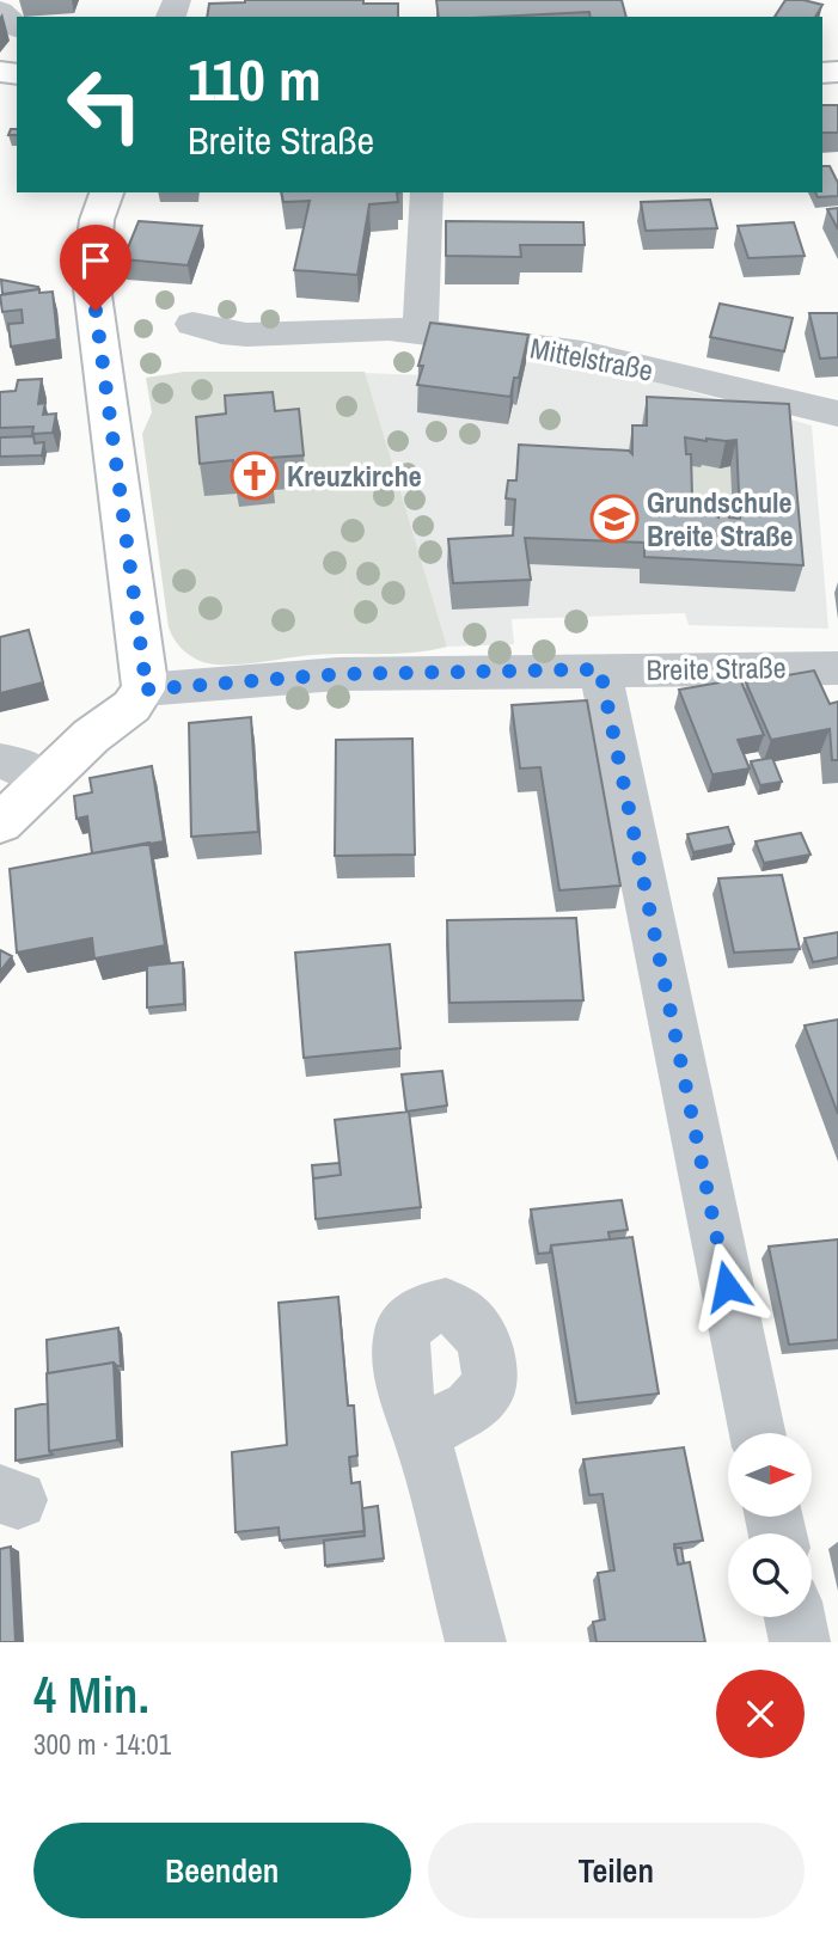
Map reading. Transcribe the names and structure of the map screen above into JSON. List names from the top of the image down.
{
  "streets": {
    "street": ["Mittelstraße", "Breite Straße"]
  },
  "places": {
    "church": ["Kreuzkirche"],
    "school or university": ["Grundschule Breite Straße"]
  },
  "north": "right",
  "page": {
    "turn": ["110 m", "Breite Straße"],
    "heading": ["4 Min.", "300 m · 14:01"],
    "buttons": ["Beenden", "Teilen"]
  }
}
